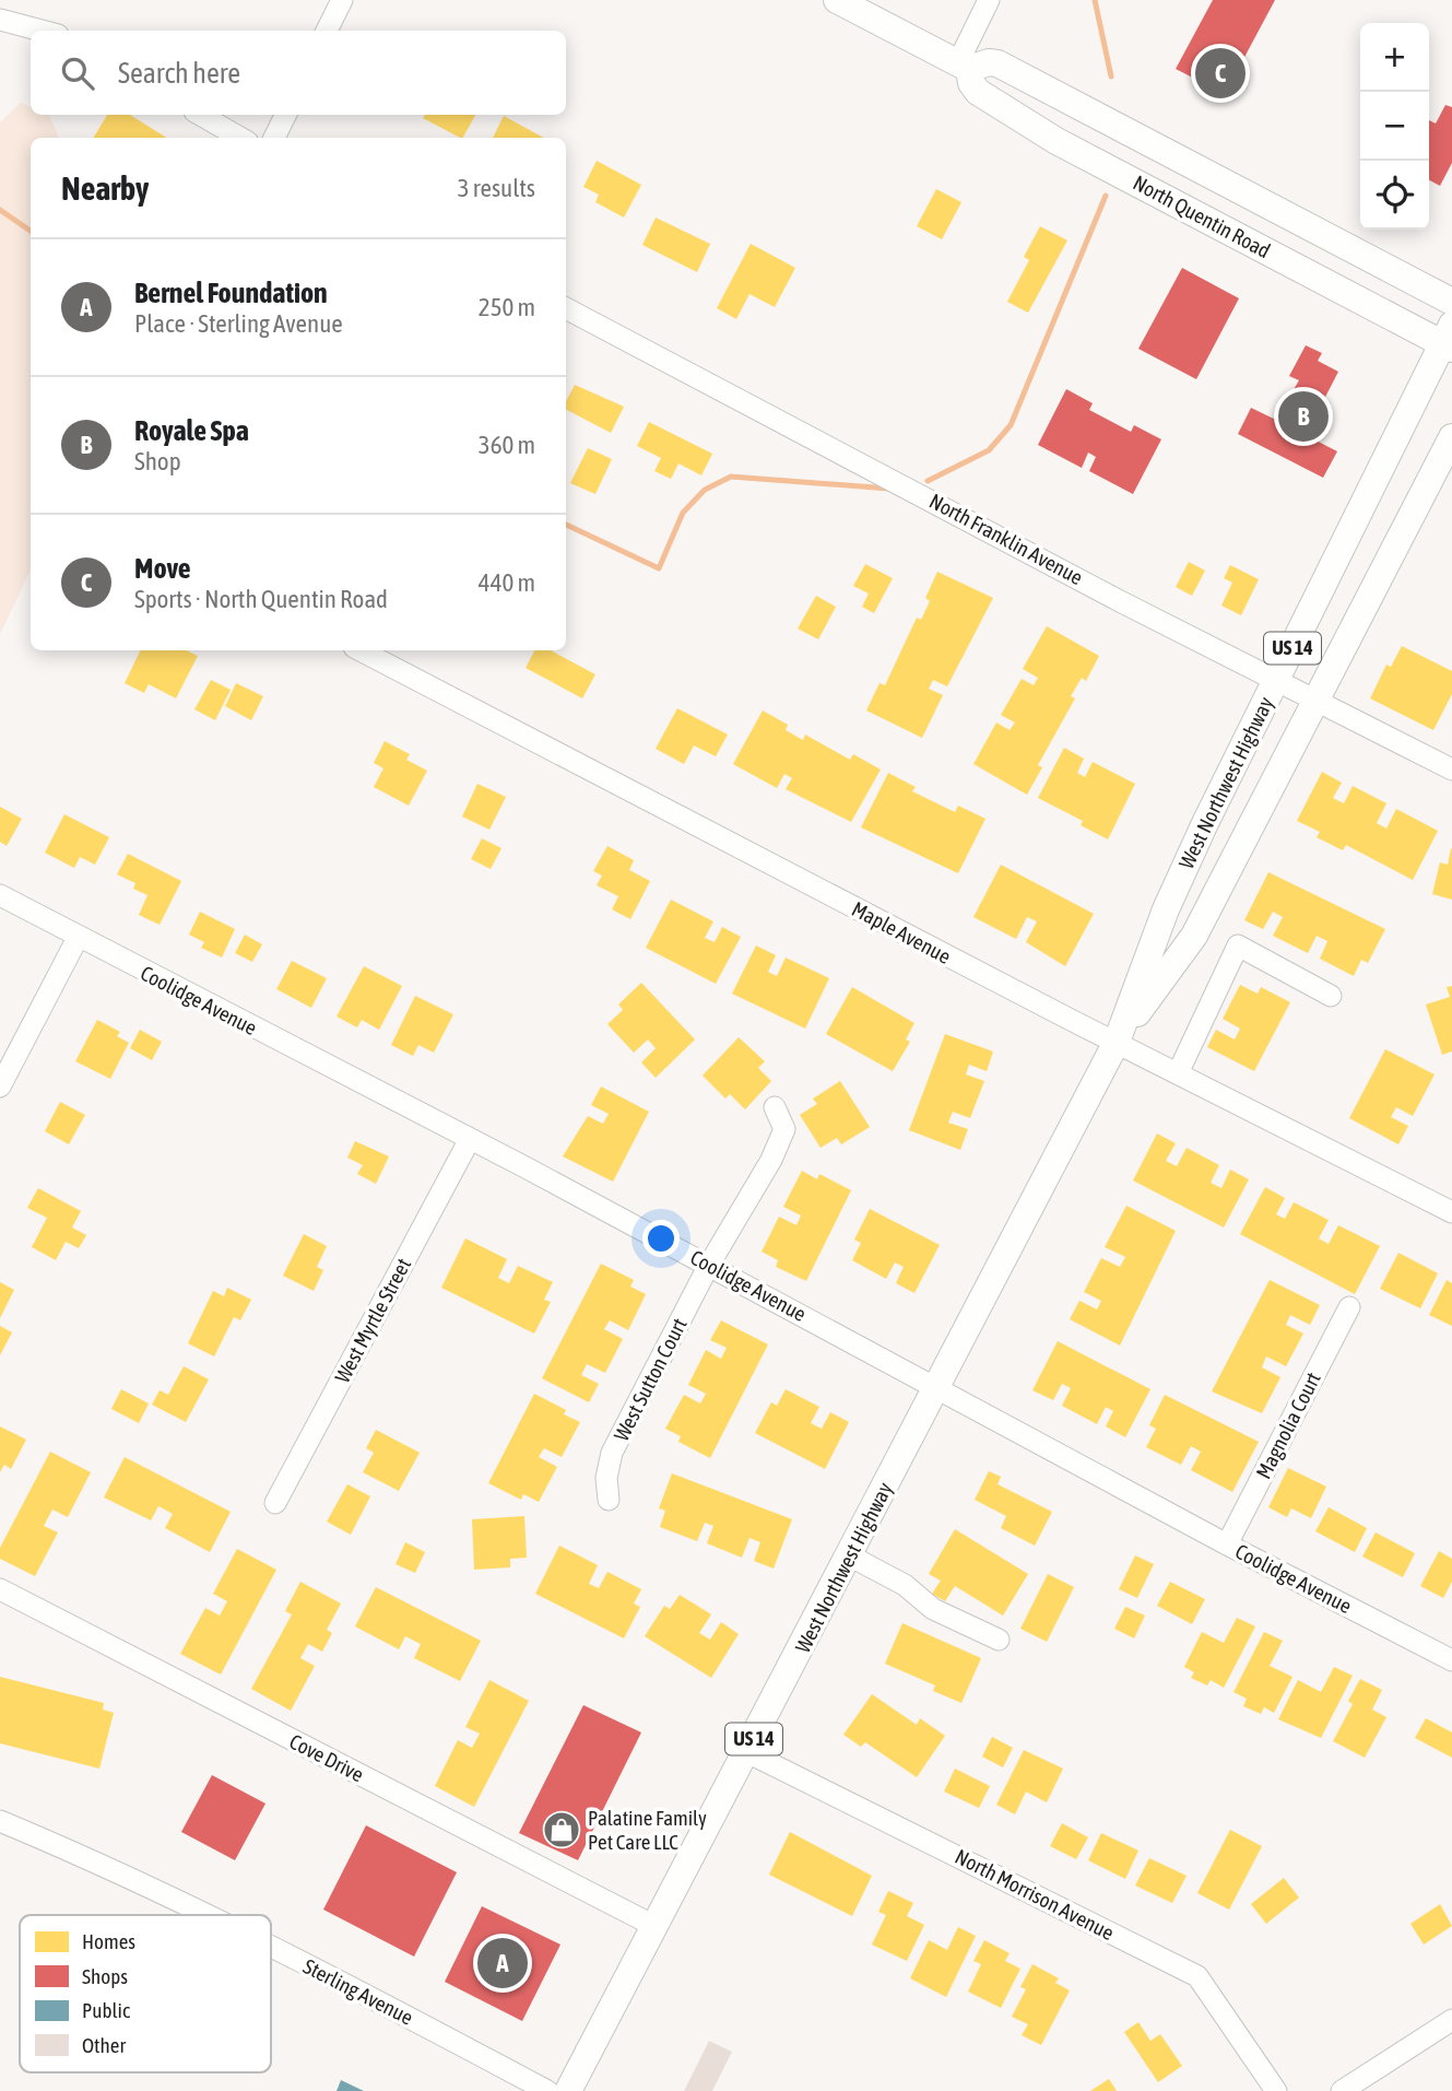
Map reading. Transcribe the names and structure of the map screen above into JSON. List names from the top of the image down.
{
  "streets": {
    "main road": ["North Quentin Road", "US 14", "West Northwest Highway"],
    "street": [
      "North Franklin Avenue",
      "Maple Avenue",
      "Coolidge Avenue",
      "West Myrtle Street",
      "West Sutton Court",
      "Magnolia Court",
      "Cove Drive",
      "North Morrison Avenue",
      "Sterling Avenue"
    ]
  },
  "crossings": [
    ["North Quentin Road", "West Northwest Highway"],
    ["North Franklin Avenue", "West Northwest Highway"],
    ["West Northwest Highway", "Maple Avenue"],
    ["West Northwest Highway", "Coolidge Avenue"],
    ["West Northwest Highway", "Cove Drive"],
    ["West Northwest Highway", "North Morrison Avenue"],
    ["Coolidge Avenue", "West Myrtle Street"],
    ["Coolidge Avenue", "West Sutton Court"],
    ["Coolidge Avenue", "Magnolia Court"]
  ],
  "places": {
    "shop": ["Palatine Family Pet Care LLC"]
  },
  "legend": [
    "Homes",
    "Shops",
    "Public",
    "Other"
  ],
  "page": {
    "map_buttons": ["+", "−"],
    "search": "Search here",
    "pins": ["C", "B", "A"],
    "heading": ["Nearby", "3 results"],
    "list": [
      {
        "mark": "A",
        "name": "Bernel Foundation",
        "note": "Place · Sterling Avenue",
        "value": "250 m"
      },
      {
        "mark": "B",
        "name": "Royale Spa",
        "note": "Shop",
        "value": "360 m"
      },
      {
        "mark": "C",
        "name": "Move",
        "note": "Sports · North Quentin Road",
        "value": "440 m"
      }
    ]
  }
}
